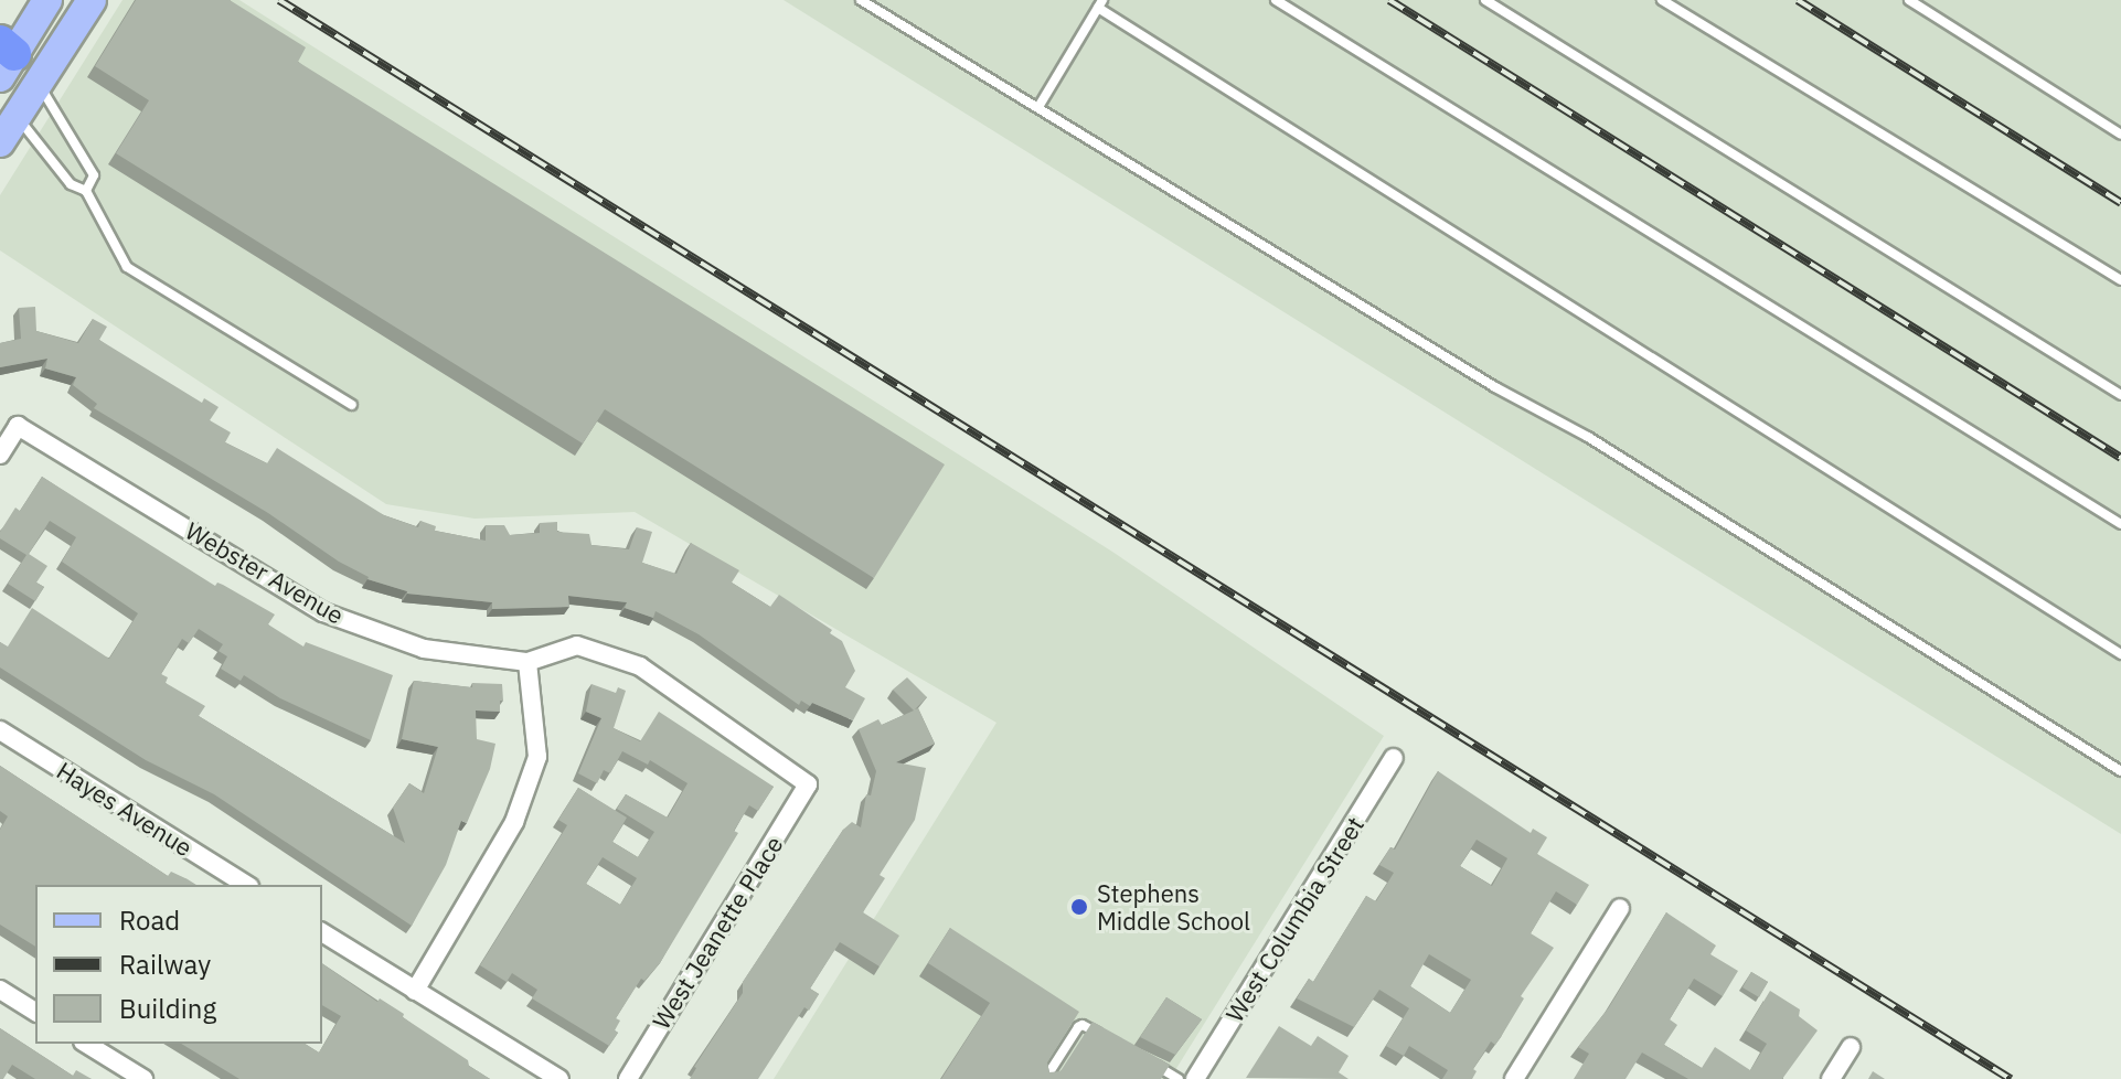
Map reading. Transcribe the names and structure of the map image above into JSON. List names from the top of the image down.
{
  "streets": {
    "street": [
      "Webster Avenue",
      "Hayes Avenue",
      "West Columbia Street",
      "West Jeanette Place"
    ]
  },
  "crossings": [
    ["Webster Avenue", "West Jeanette Place"]
  ],
  "places": ["Stephens Middle School"],
  "legend": ["Road", "Railway", "Building"]
}
